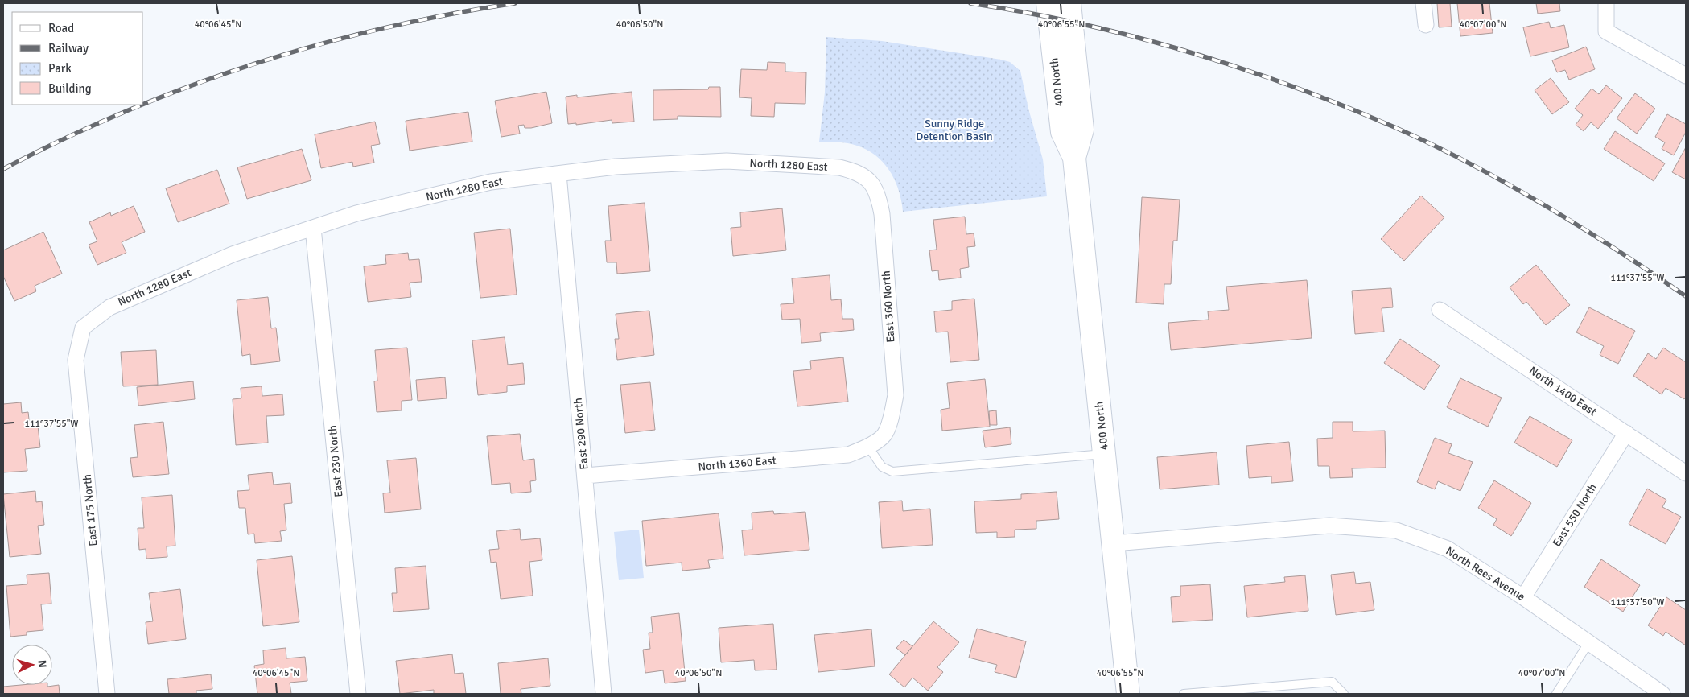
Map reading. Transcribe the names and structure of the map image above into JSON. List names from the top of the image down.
{
  "streets": {
    "main road": ["400 North"],
    "street": [
      "North 1280 East",
      "East 360 North",
      "North 1400 East",
      "East 290 North",
      "East 230 North",
      "North 1360 East",
      "East 175 North",
      "East 550 North",
      "North Rees Avenue"
    ]
  },
  "crossings": [
    ["400 North", "North Rees Avenue"],
    ["North 1280 East", "East 360 North"],
    ["North 1280 East", "East 290 North"],
    ["North 1280 East", "East 230 North"],
    ["North 1280 East", "East 175 North"],
    ["East 360 North", "North 1360 East"],
    ["North 1400 East", "East 550 North"],
    ["East 290 North", "North 1360 East"],
    ["East 550 North", "North Rees Avenue"]
  ],
  "parks": ["Sunny Ridge Detention Basin"],
  "legend": [
    "Road",
    "Railway",
    "Park",
    "Building"
  ],
  "north": "right",
  "coordinates": [
    "40°06'45\"N",
    "40°06'50\"N",
    "40°06'55\"N",
    "40°07'00\"N",
    "111°37'55\"W",
    "111°37'50\"W"
  ]
}
